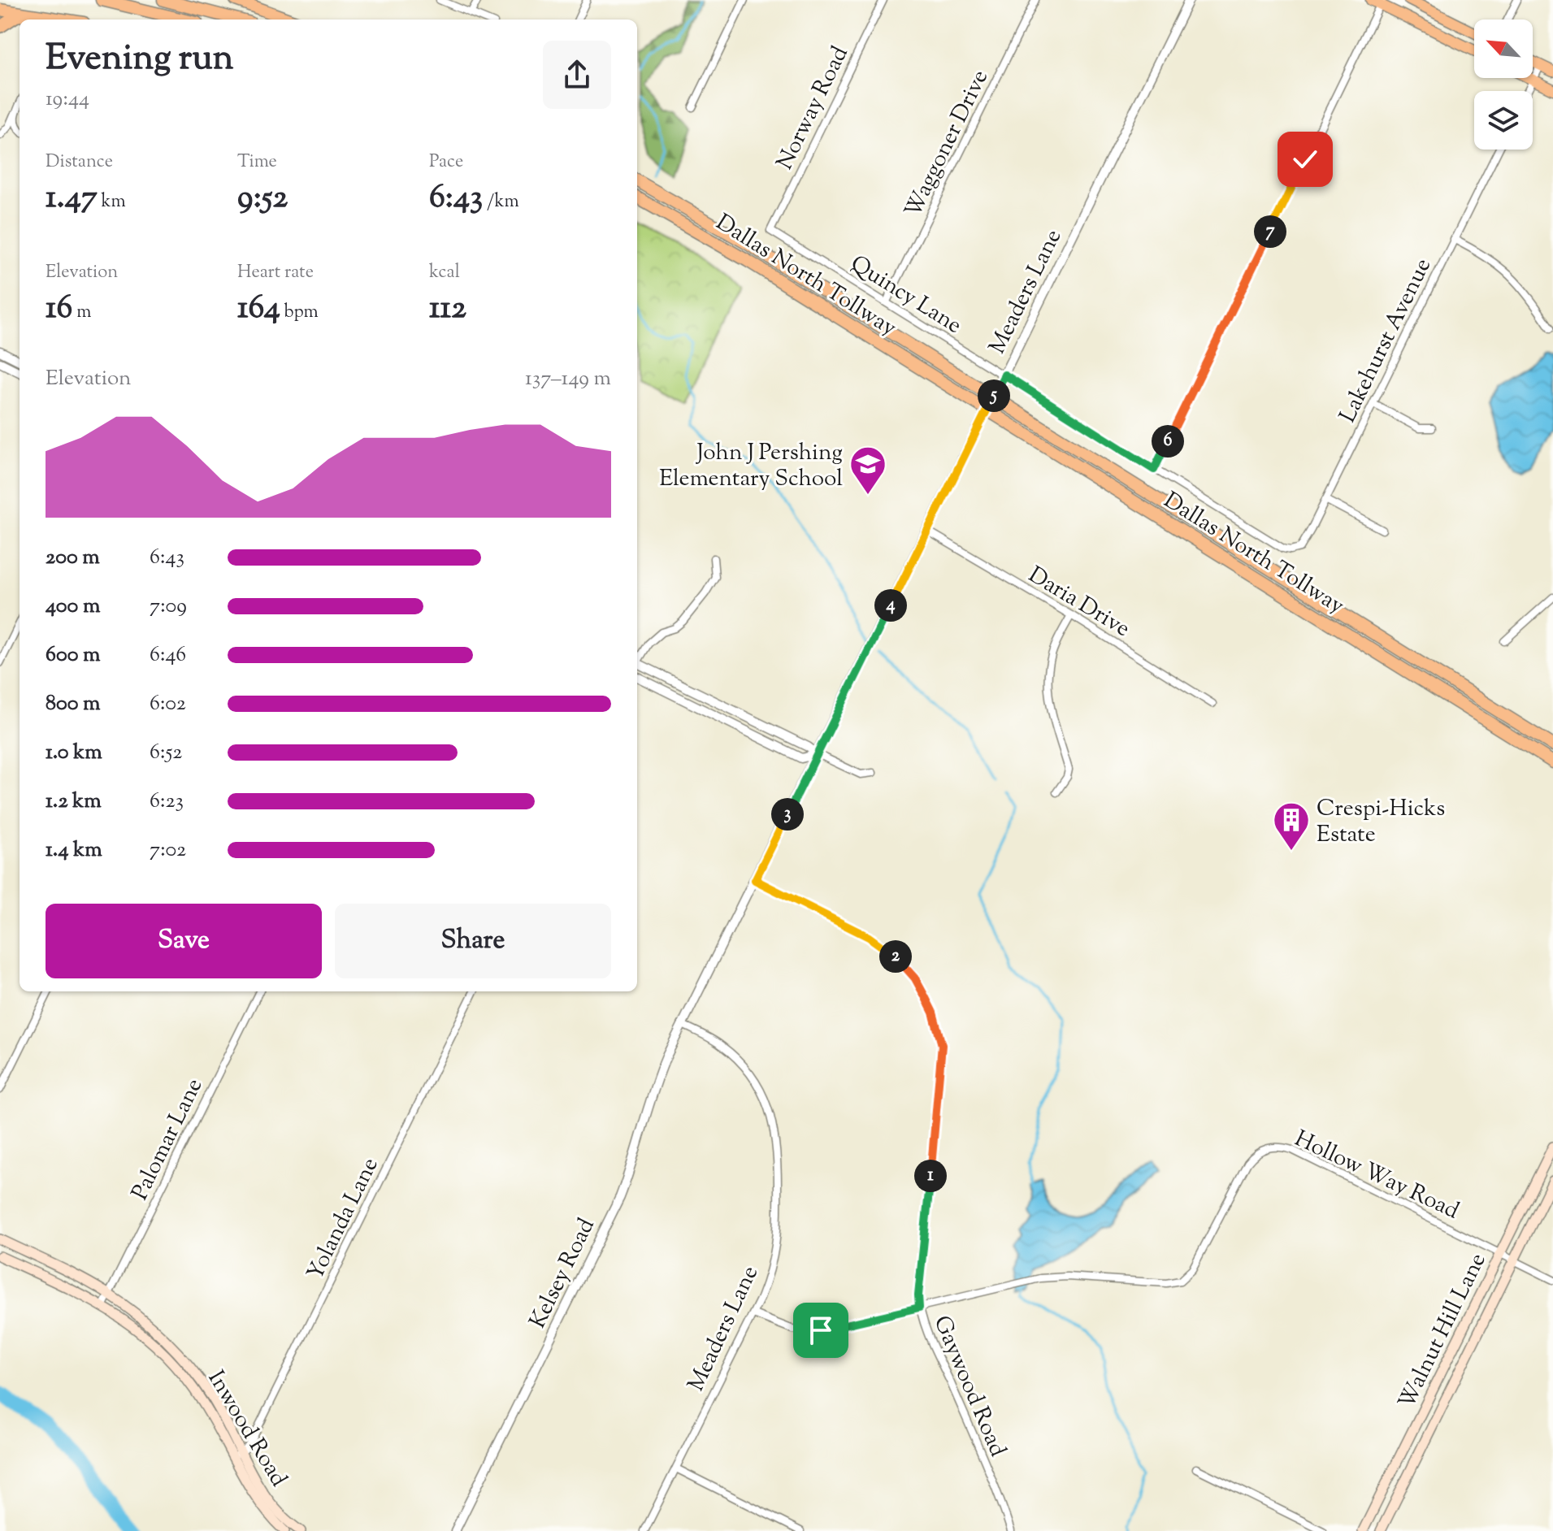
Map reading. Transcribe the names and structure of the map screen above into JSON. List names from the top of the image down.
{
  "streets": {
    "highway": ["Dallas North Tollway"],
    "main road": ["Walnut Hill Lane", "Inwood Road"],
    "street": [
      "Norway Road",
      "Waggoner Drive",
      "Meaders Lane",
      "Quincy Lane",
      "Lakehurst Avenue",
      "Daria Drive",
      "Palomar Lane",
      "Hollow Way Road",
      "Yolanda Lane",
      "Kelsey Road",
      "Gaywood Road"
    ]
  },
  "crossings": [
    ["Norway Road", "Quincy Lane"],
    ["Waggoner Drive", "Quincy Lane"],
    ["Meaders Lane", "Quincy Lane"],
    ["Meaders Lane", "Daria Drive"],
    ["Meaders Lane", "Hollow Way Road"],
    ["Meaders Lane", "Kelsey Road"],
    ["Meaders Lane", "Gaywood Road"],
    ["Quincy Lane", "Lakehurst Avenue"],
    ["Palomar Lane", "Inwood Road"],
    ["Hollow Way Road", "Walnut Hill Lane"],
    ["Hollow Way Road", "Gaywood Road"],
    ["Yolanda Lane", "Inwood Road"]
  ],
  "places": {
    "school or university": ["John J Pershing Elementary School"],
    "building": ["Crespi-Hicks Estate"]
  },
  "north": "top left",
  "page": {
    "heading": ["Evening run", "19:44"],
    "stats": [
      ["Distance", "1.47 km"],
      ["Time", "9:52"],
      ["Pace", "6:43 /km"],
      ["Elevation", "16 m"],
      ["Heart rate", "164 bpm"],
      ["kcal", "112"]
    ],
    "pins": [
      "7",
      "5",
      "6",
      "4",
      "3",
      "2",
      "1"
    ],
    "chart": ["Elevation", "137–149 m"],
    "list": [
      {
        "name": "200 m",
        "note": "6:43"
      },
      {
        "name": "400 m",
        "note": "7:09"
      },
      {
        "name": "600 m",
        "note": "6:46"
      },
      {
        "name": "800 m",
        "note": "6:02"
      },
      {
        "name": "1.0 km",
        "note": "6:52"
      },
      {
        "name": "1.2 km",
        "note": "6:23"
      },
      {
        "name": "1.4 km",
        "note": "7:02"
      }
    ],
    "buttons": ["Save", "Share"]
  }
}
